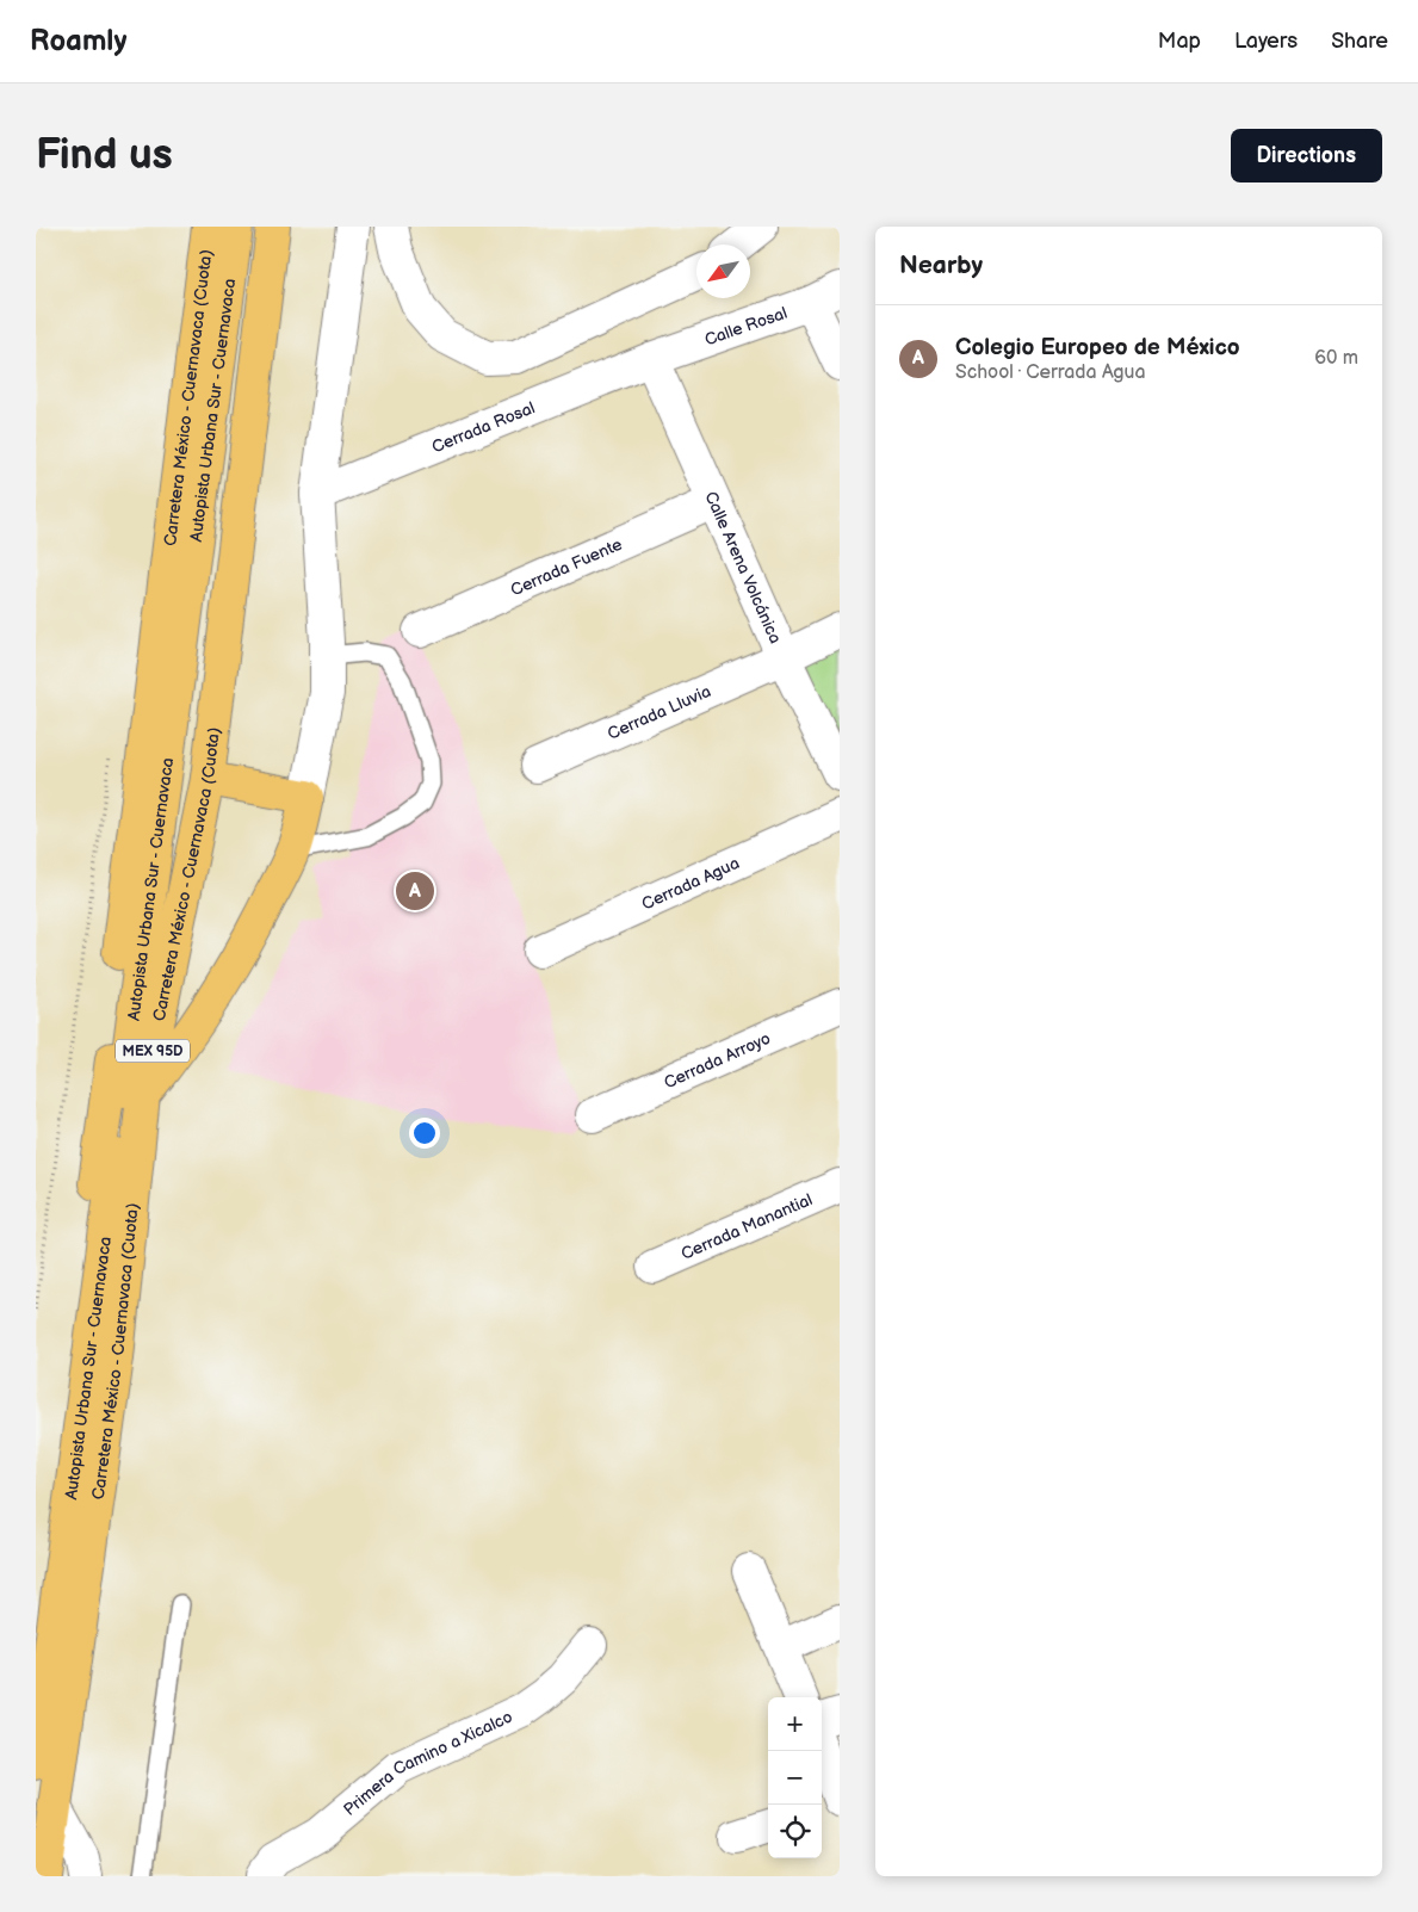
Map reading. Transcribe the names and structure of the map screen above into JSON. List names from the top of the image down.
{
  "streets": {
    "highway": ["Carretera México - Cuernavaca (Cuota)", "Autopista Urbana Sur - Cuernavaca", "MEX 95D"],
    "street": [
      "Calle Rosal",
      "Cerrada Rosal",
      "Cerrada Fuente",
      "Calle Arena Volcánica",
      "Cerrada Lluvia",
      "Cerrada Agua",
      "Cerrada Arroyo",
      "Cerrada Manantial",
      "Primera Camino a Xicalco"
    ]
  },
  "crossings": [
    ["Calle Rosal", "Cerrada Rosal"],
    ["Calle Rosal", "Calle Arena Volcánica"],
    ["Cerrada Rosal", "Calle Arena Volcánica"],
    ["Cerrada Fuente", "Calle Arena Volcánica"],
    ["Calle Arena Volcánica", "Cerrada Lluvia"]
  ],
  "north": "bottom left",
  "page": {
    "header": "Roamly",
    "nav": ["Map", "Layers", "Share"],
    "buttons": "Directions",
    "title": "Find us",
    "heading": "Nearby",
    "list": [
      {
        "mark": "A",
        "name": "Colegio Europeo de México",
        "note": "School · Cerrada Agua",
        "value": "60 m"
      }
    ],
    "pins": "A",
    "map_buttons": ["+", "−"]
  }
}
